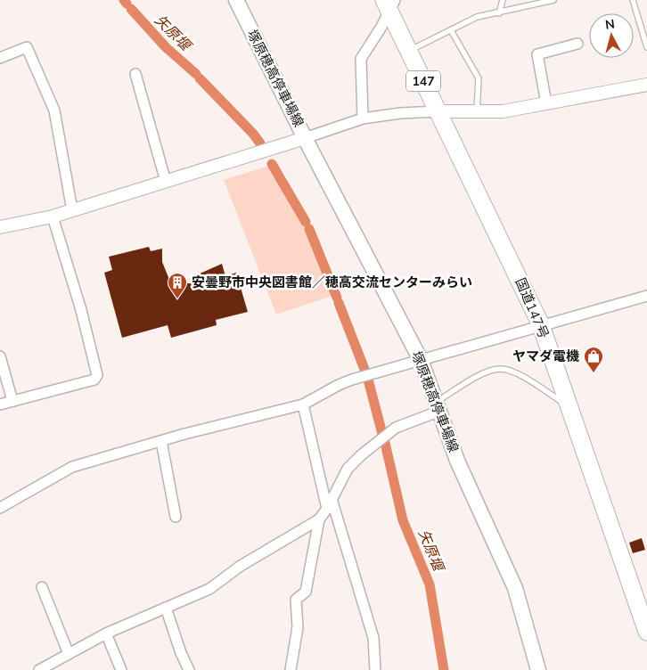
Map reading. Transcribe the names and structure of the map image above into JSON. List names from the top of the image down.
{
  "streets": {
    "highway": ["147", "国道147号"],
    "main road": ["塚原穂高停車場線"]
  },
  "water": ["矢原堰"],
  "places": {
    "building": ["安曇野市中央図書館／穂高交流センターみらい"],
    "shop": ["ヤマダ電機"]
  },
  "north": "top"
}
